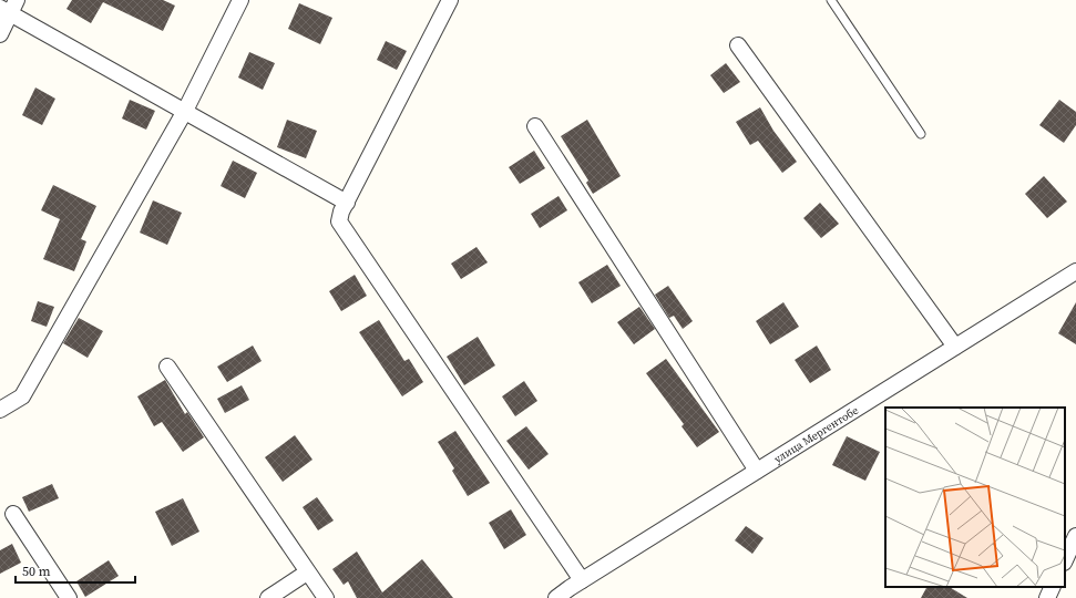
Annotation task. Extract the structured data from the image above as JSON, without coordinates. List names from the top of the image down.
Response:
{
  "streets": {
    "street": ["улица Мергентобе"]
  },
  "scale_bar": "50 m"
}
